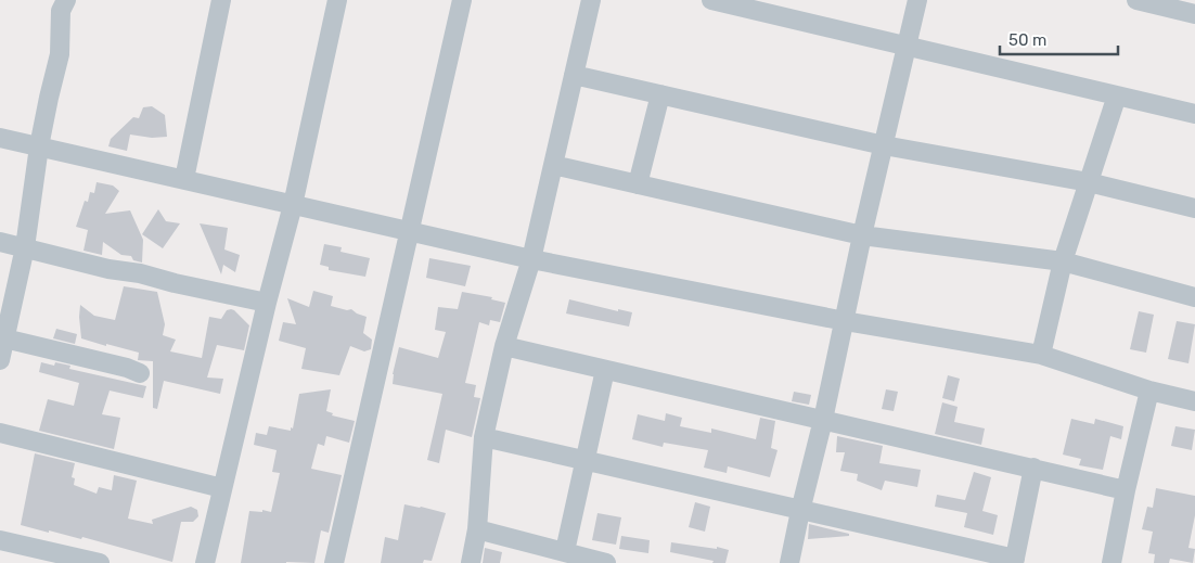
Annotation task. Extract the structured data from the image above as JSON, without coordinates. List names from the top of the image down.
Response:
{
  "scale_bar": "50 m"
}
